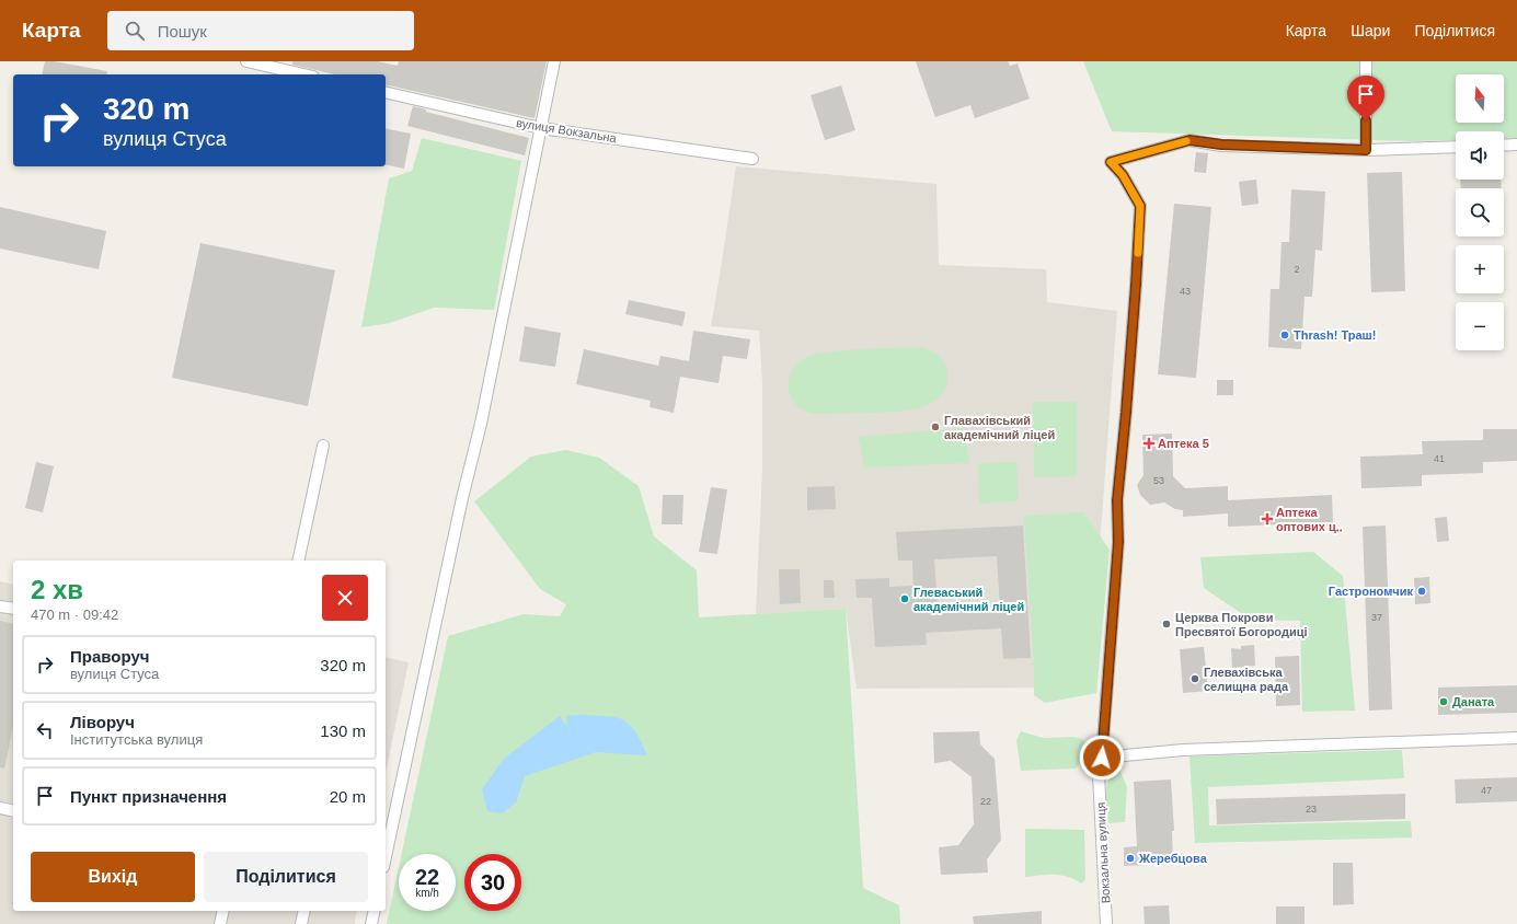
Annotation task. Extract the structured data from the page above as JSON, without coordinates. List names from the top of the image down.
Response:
{
  "streets": {
    "street": ["вулиця Вокзальна", "Вокзальна вулиця"]
  },
  "places": {
    "other": [
      "Thrash! Траш!",
      "Главахівський академічний ліцей",
      "Гастрономчик",
      "Глеваський академічний ліцей",
      "Церква Покрови Пресвятої Богородиці",
      "Глевахівська селищна рада",
      "Даната",
      "Жеребцова"
    ],
    "health": ["Аптека 5", "Аптека оптових ц‥"]
  },
  "house_numbers": [
    "2",
    "43",
    "41",
    "53",
    "37",
    "47",
    "22",
    "23"
  ],
  "north": "top",
  "page": {
    "header": "Карта",
    "search": "Пошук",
    "nav": ["Карта", "Шари", "Поділитися"],
    "map_buttons": ["+", "−"],
    "turn": ["320 m", "вулиця Стуса"],
    "heading": ["2 хв", "470 m · 09:42"],
    "list": [
      {
        "name": "Праворуч",
        "note": "вулиця Стуса",
        "value": "320 m"
      },
      {
        "name": "Ліворуч",
        "note": "Інститутська вулиця",
        "value": "130 m"
      },
      {
        "name": "Пункт призначення",
        "value": "20 m"
      }
    ],
    "buttons": ["Вихід", "Поділитися"],
    "speed": "22 km/h",
    "limit": "30"
  }
}
